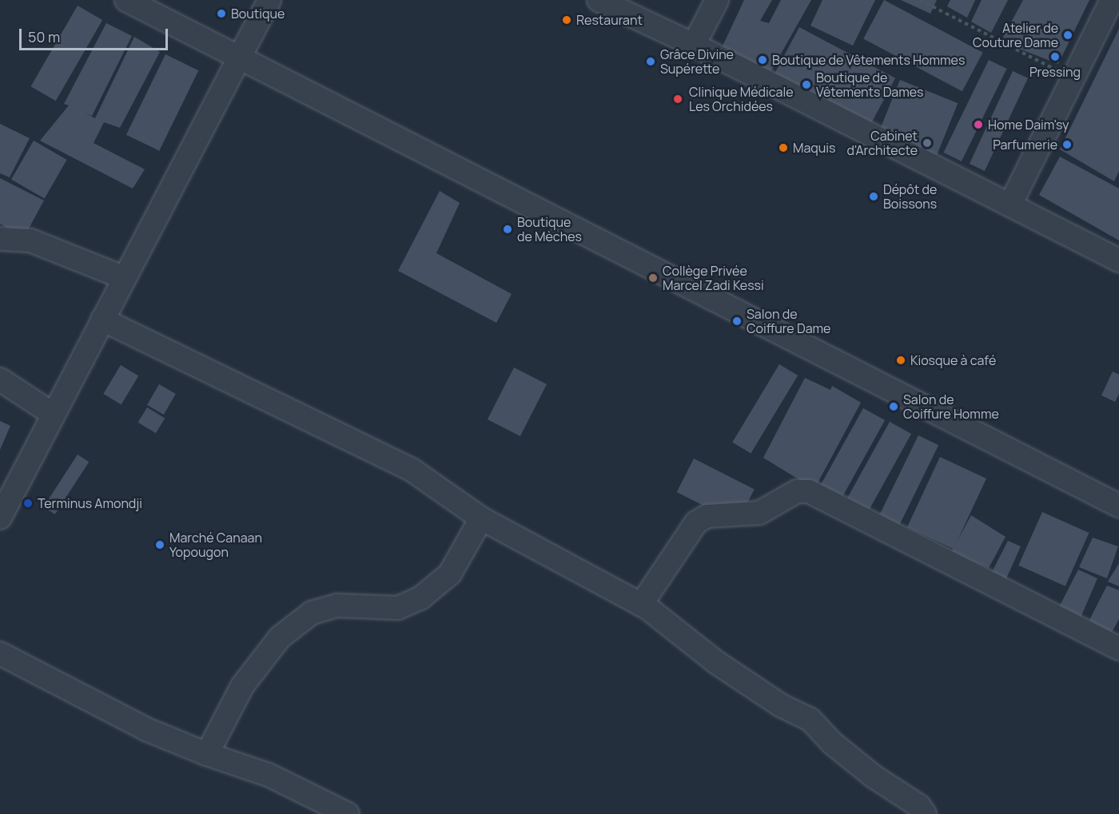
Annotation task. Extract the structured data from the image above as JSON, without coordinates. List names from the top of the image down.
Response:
{
  "places": [
    "Boutique",
    "Restaurant",
    "Atelier de Couture Dame",
    "Pressing",
    "Boutique de Vêtements Hommes",
    "Grâce Divine Supérette",
    "Boutique de Vêtements Dames",
    "Clinique Médicale Les Orchidées",
    "Home Daim'sy",
    "Cabinet d'Architecte",
    "Parfumerie",
    "Maquis",
    "Dépôt de Boissons",
    "Boutique de Mèches",
    "Collège Privée Marcel Zadi Kessi",
    "Salon de Coiffure Dame",
    "Kiosque à café",
    "Salon de Coiffure Homme",
    "Terminus Amondji",
    "Marché Canaan Yopougon"
  ],
  "scale_bar": "50 m"
}
